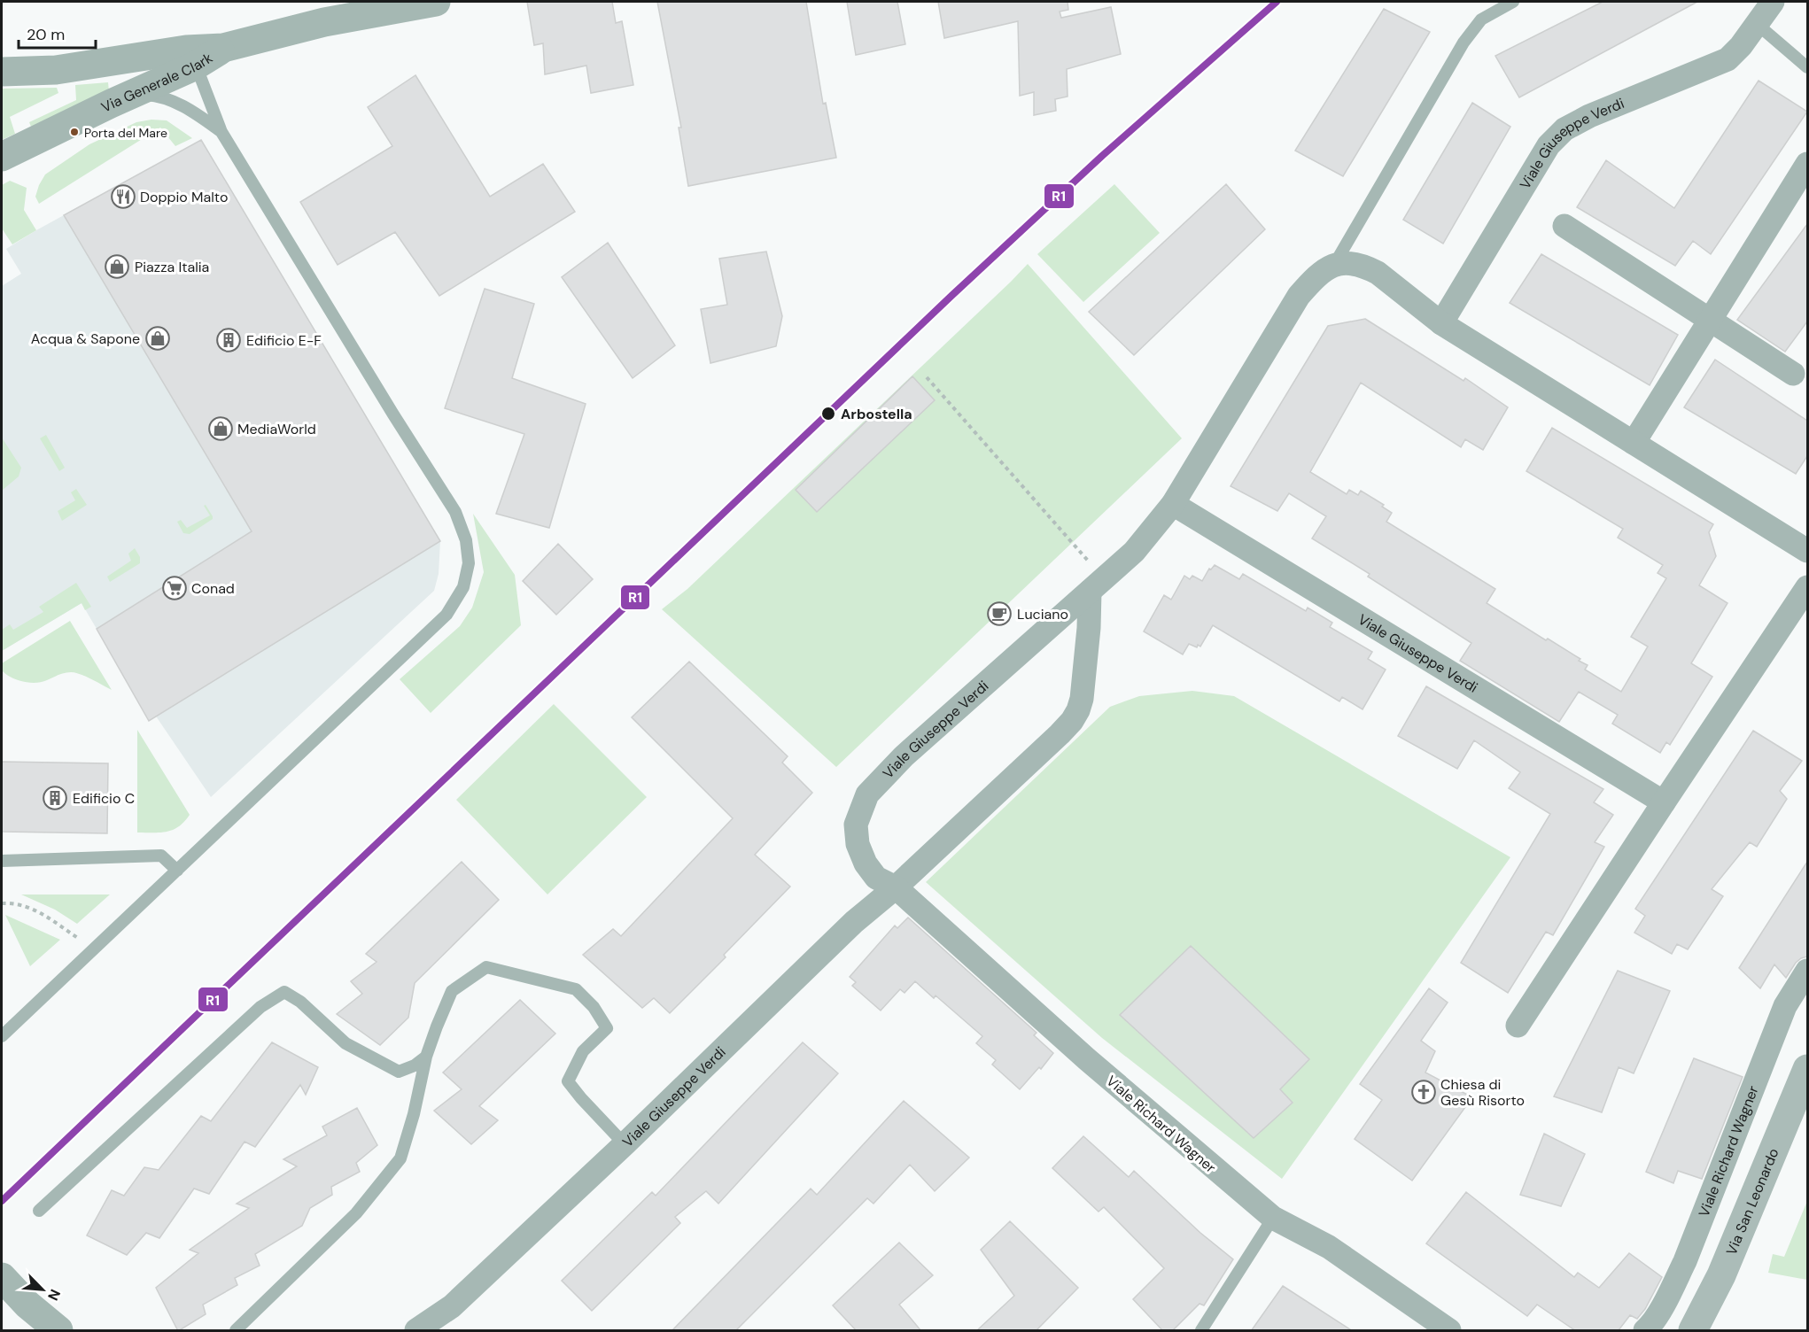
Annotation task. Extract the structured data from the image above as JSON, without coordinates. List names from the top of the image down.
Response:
{
  "streets": {
    "main road": ["Via Generale Clark", "Via San Leonardo"],
    "street": ["Viale Giuseppe Verdi", "Viale Richard Wagner"]
  },
  "crossings": [
    ["Viale Giuseppe Verdi", "Viale Richard Wagner"]
  ],
  "places": {
    "other": ["Porta del Mare", "Arbostella"],
    "restaurant": ["Doppio Malto"],
    "shop": ["Piazza Italia", "Acqua & Sapone", "MediaWorld"],
    "building": ["Edificio E-F", "Edificio C"],
    "supermarket": ["Conad"],
    "cafe": ["Luciano"],
    "church": ["Chiesa di Gesù Risorto"]
  },
  "lines": ["transit line R1"],
  "scale_bar": "20 m",
  "north": "bottom right"
}
